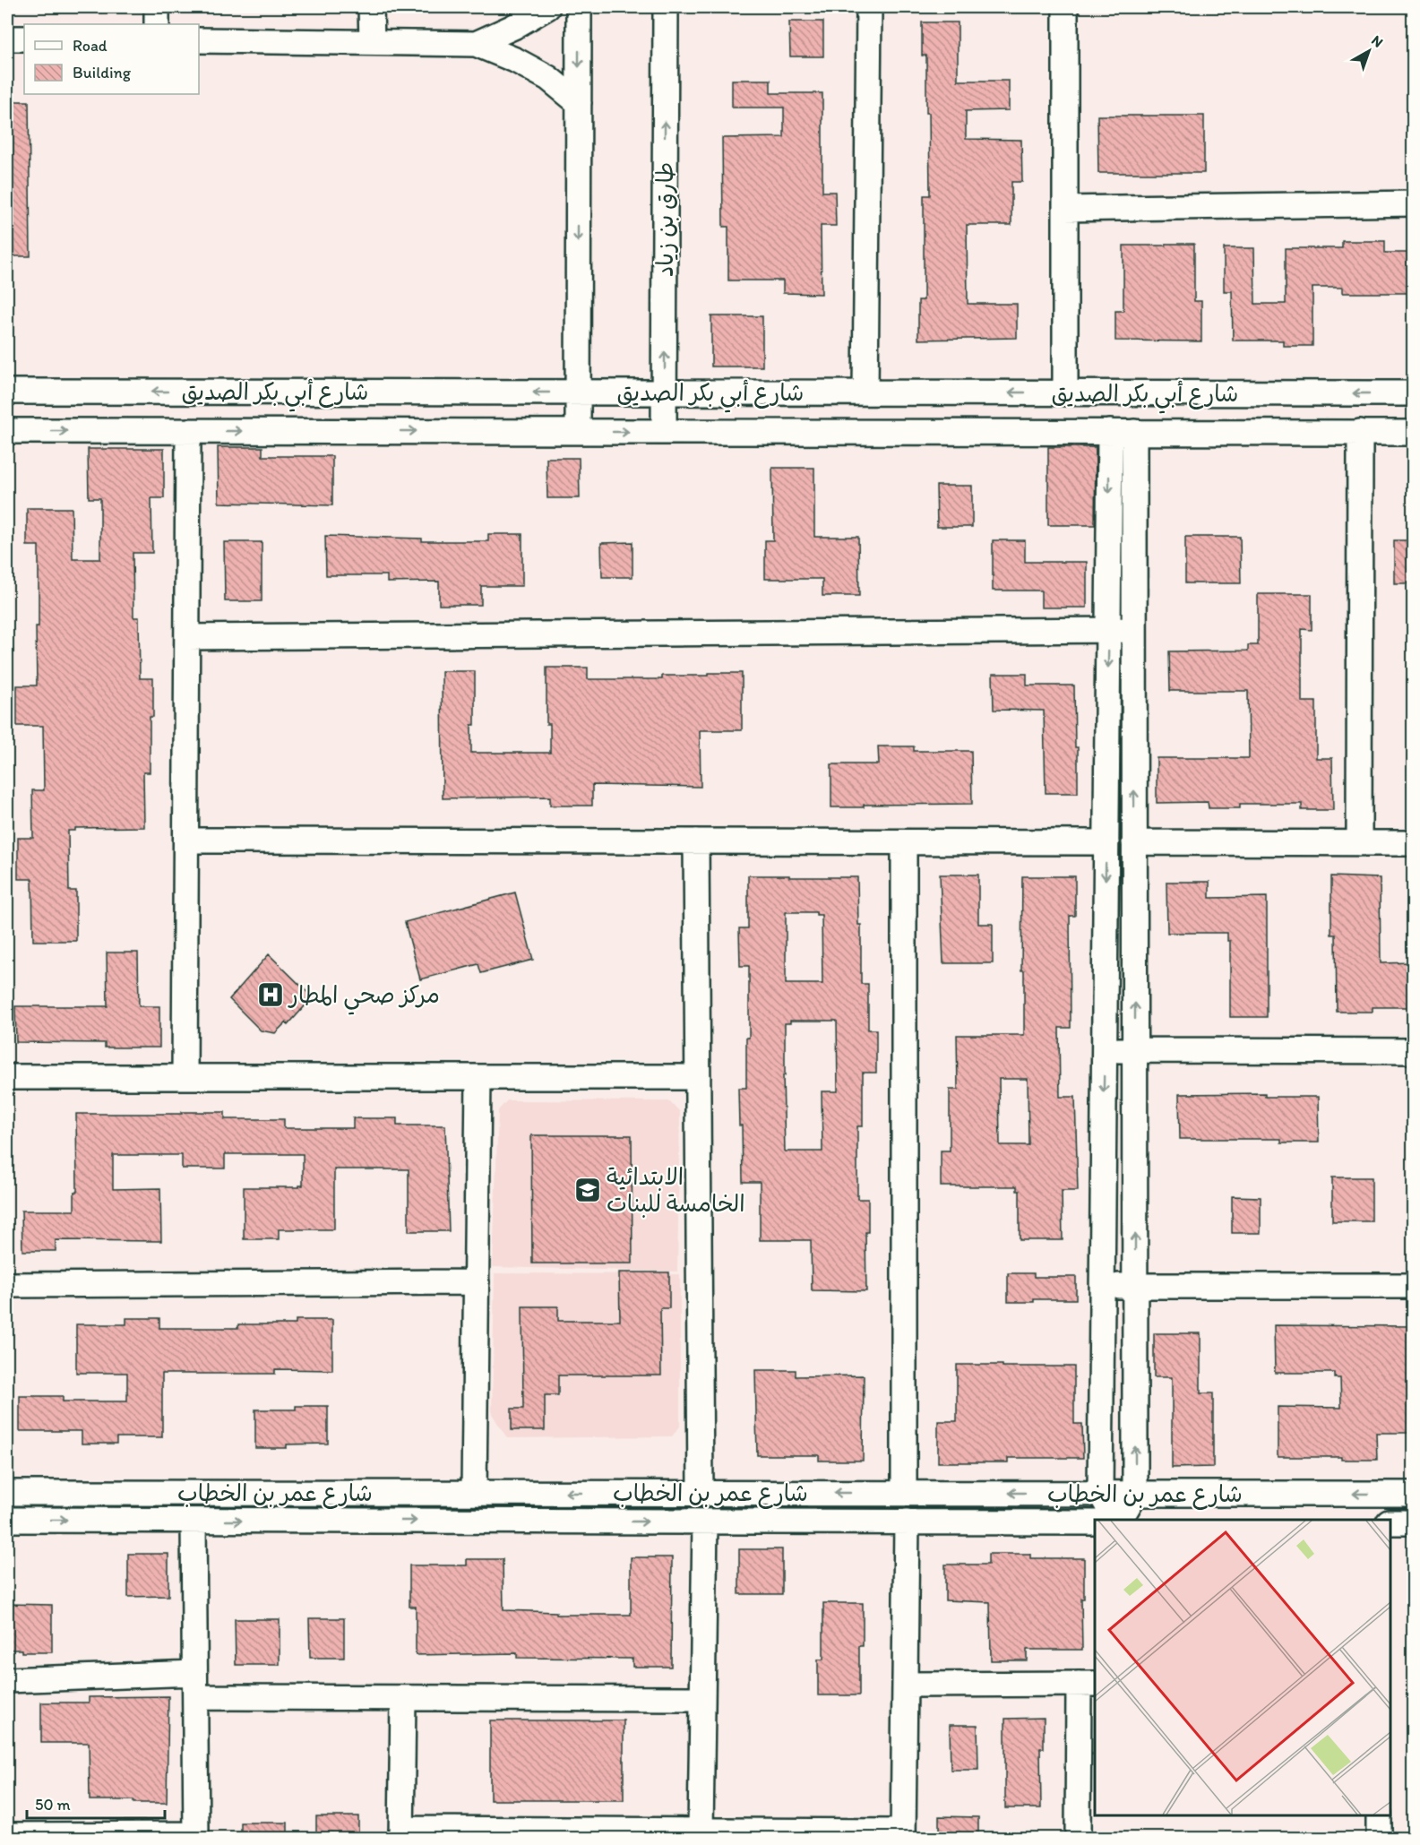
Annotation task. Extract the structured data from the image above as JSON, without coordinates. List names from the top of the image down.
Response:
{
  "streets": {
    "street": ["طارق بن زياد", "شارع أبي بكر الصديق", "شارع عمر بن الخطاب"]
  },
  "crossings": [
    ["طارق بن زياد", "شارع أبي بكر الصديق"]
  ],
  "places": {
    "hospital": ["مركز صحي المطار"],
    "school or university": ["الابتدائية الخامسة للبنات"]
  },
  "legend": ["Road", "Building"],
  "scale_bar": "50 m",
  "north": "top right"
}
